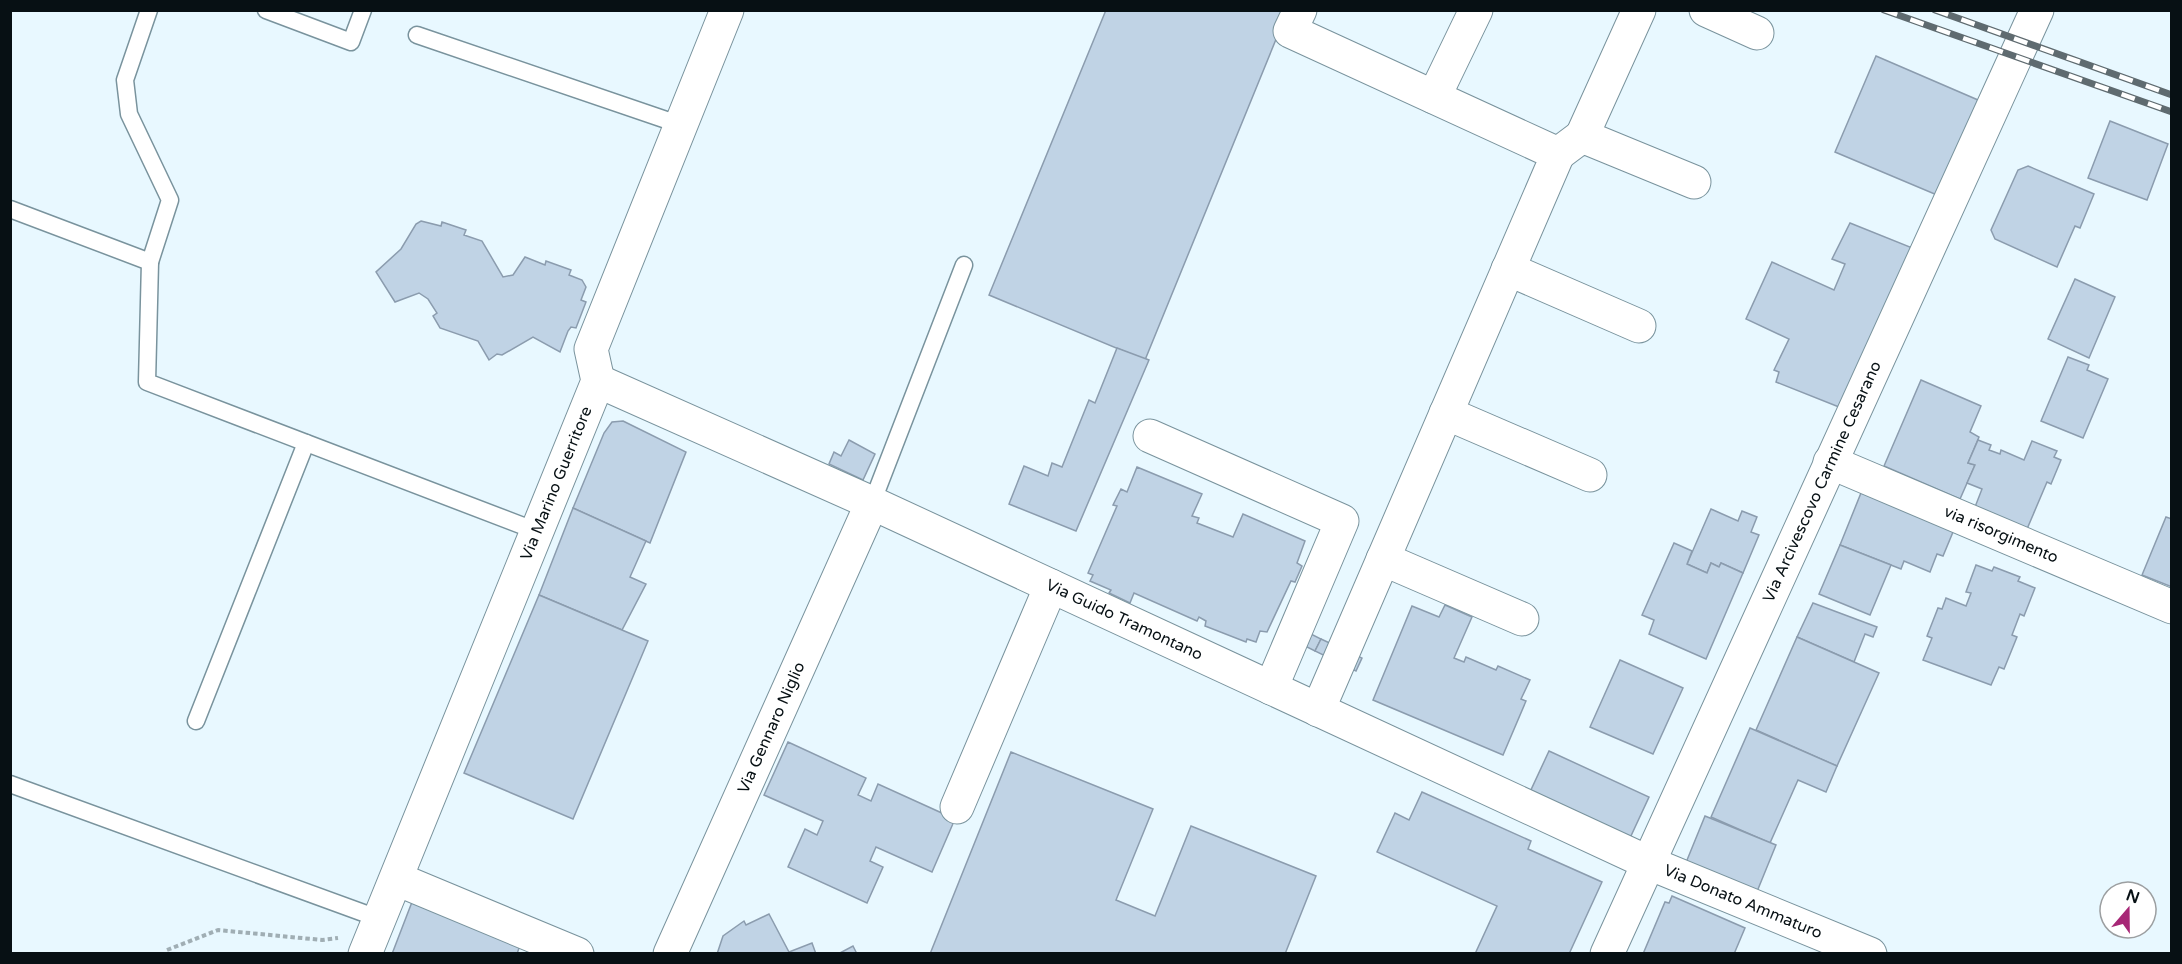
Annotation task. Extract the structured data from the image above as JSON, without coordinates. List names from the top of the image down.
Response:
{
  "streets": {
    "street": [
      "Via Arcivescovo Carmine Cesarano",
      "Via Marino Guerritore",
      "via risorgimento",
      "Via Guido Tramontano",
      "Via Gennaro Niglio",
      "Via Donato Ammaturo"
    ]
  },
  "crossings": [
    ["Via Arcivescovo Carmine Cesarano", "via risorgimento"],
    ["Via Arcivescovo Carmine Cesarano", "Via Guido Tramontano"],
    ["Via Arcivescovo Carmine Cesarano", "Via Donato Ammaturo"],
    ["Via Marino Guerritore", "Via Guido Tramontano"],
    ["Via Guido Tramontano", "Via Gennaro Niglio"],
    ["Via Guido Tramontano", "Via Donato Ammaturo"]
  ],
  "north": "top"
}
